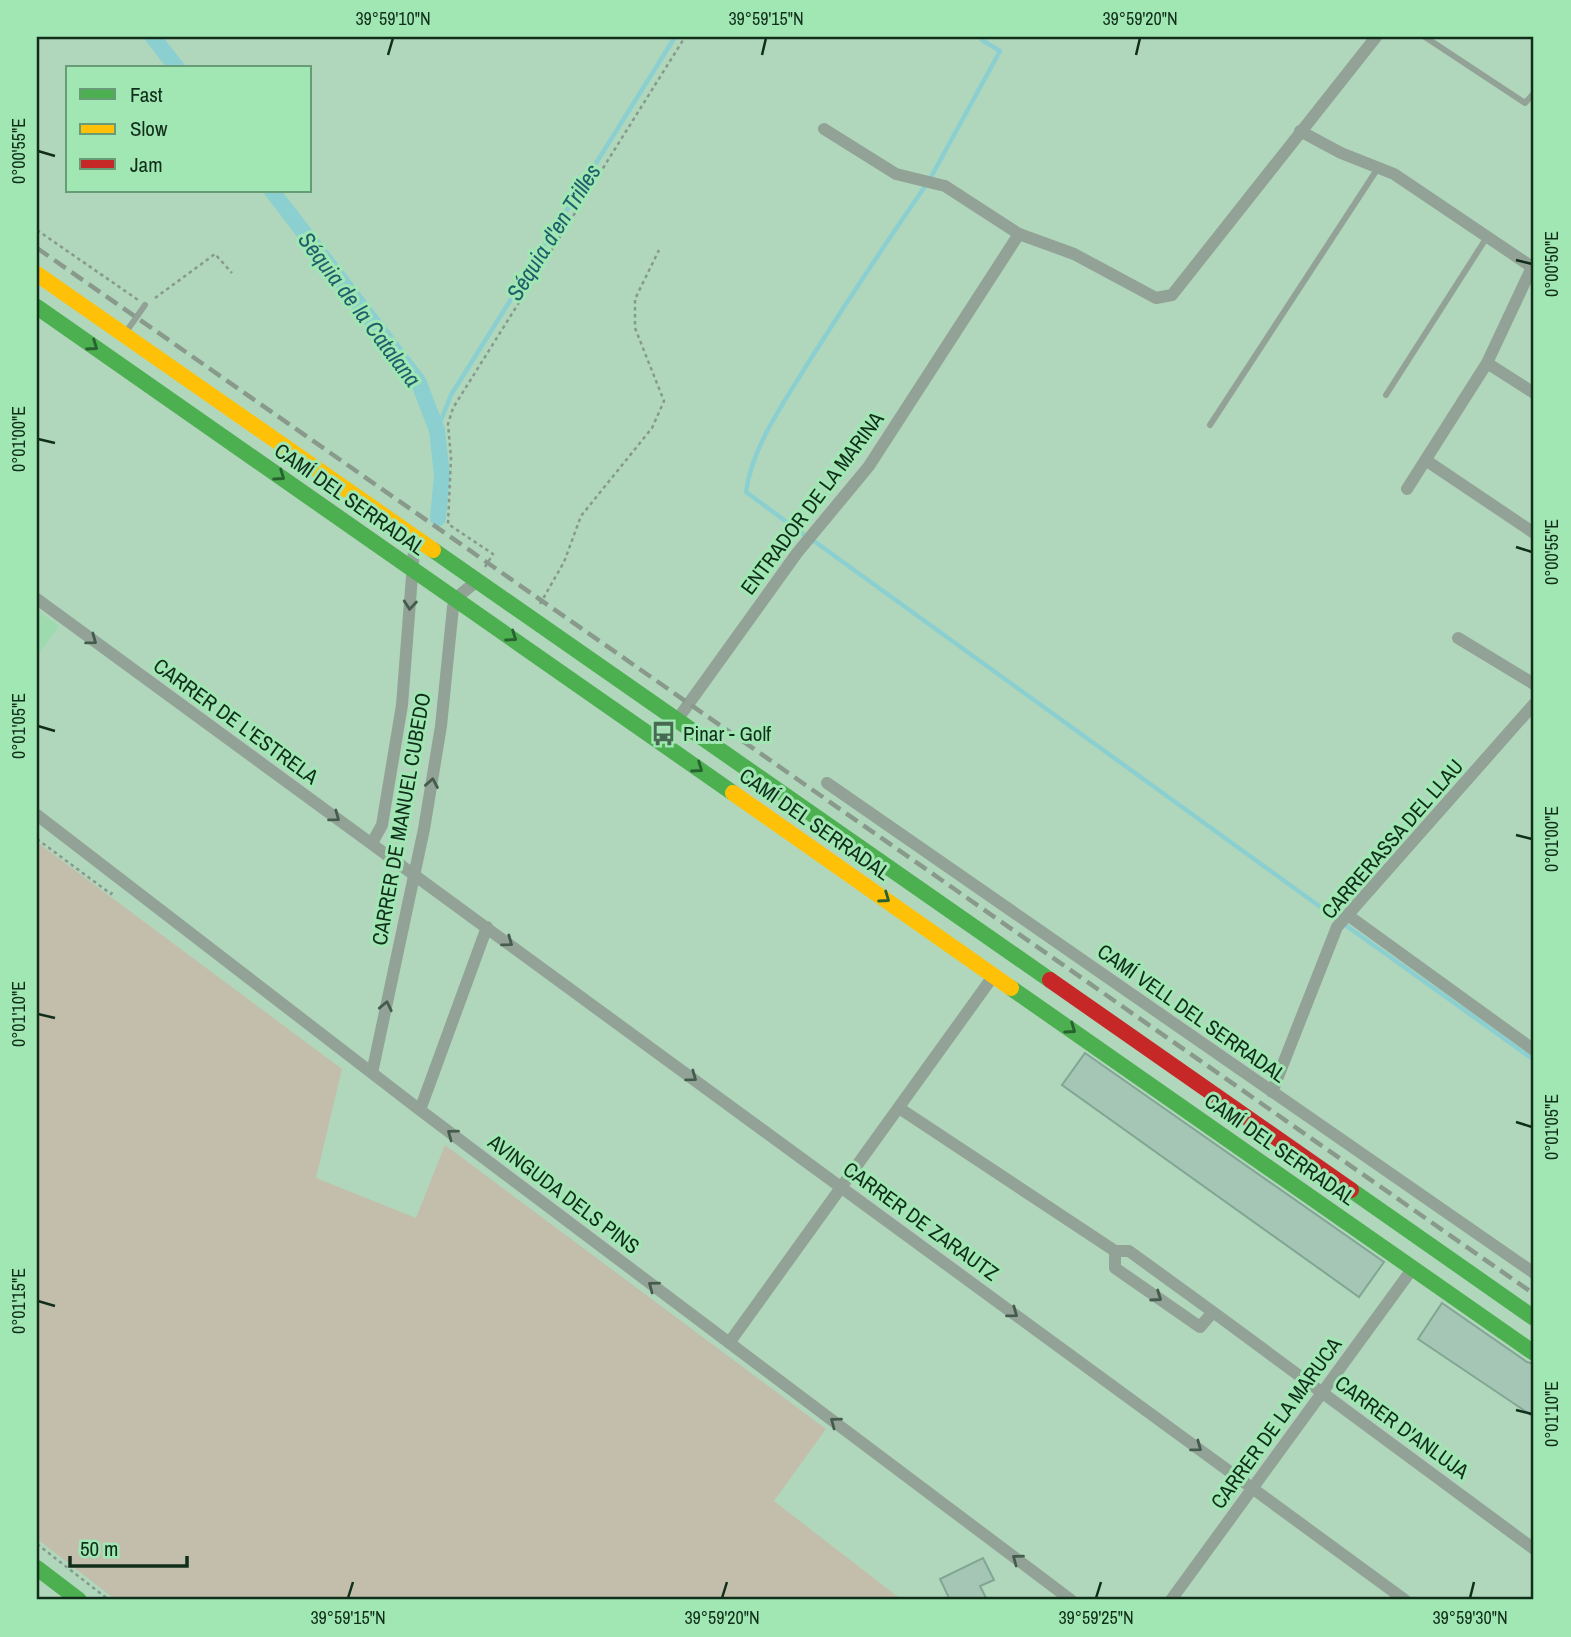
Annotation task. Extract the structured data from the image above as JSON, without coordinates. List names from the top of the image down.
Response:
{
  "streets": {
    "street": [
      "CAMÍ DEL SERRADAL",
      "ENTRADOR DE LA MARINA",
      "CARRER DE L'ESTRELA",
      "CARRER DE MANUEL CUBEDO",
      "CARRERASSA DEL LLAU",
      "CAMÍ VELL DEL SERRADAL",
      "AVINGUDA DELS PINS",
      "CARRER DE ZARAUTZ",
      "CARRER DE LA MARUCA",
      "CARRER D'ANLUJA"
    ]
  },
  "crossings": [
    ["CAMÍ DEL SERRADAL", "ENTRADOR DE LA MARINA"],
    ["CAMÍ DEL SERRADAL", "CARRER DE MANUEL CUBEDO"],
    ["CAMÍ DEL SERRADAL", "CARRER DE LA MARUCA"],
    ["CARRER DE L'ESTRELA", "CARRER DE MANUEL CUBEDO"],
    ["CARRER DE L'ESTRELA", "CARRER DE ZARAUTZ"],
    ["CARRER DE MANUEL CUBEDO", "AVINGUDA DELS PINS"],
    ["CARRER DE MANUEL CUBEDO", "CARRER DE ZARAUTZ"],
    ["CARRERASSA DEL LLAU", "CAMÍ VELL DEL SERRADAL"],
    ["CARRER DE ZARAUTZ", "CARRER DE LA MARUCA"],
    ["CARRER DE LA MARUCA", "CARRER D'ANLUJA"]
  ],
  "one_way": ["CARRER DE L'ESTRELA", "AVINGUDA DELS PINS", "CARRER DE ZARAUTZ"],
  "water": ["Séquia d'en Trilles", "Séquia de la Catalana"],
  "places": {
    "bus stop": ["Pinar - Golf"]
  },
  "legend": ["Fast", "Slow", "Jam"],
  "scale_bar": "50 m",
  "coordinates": [
    "39°59'10\"N",
    "39°59'15\"N",
    "39°59'20\"N",
    "0°00'55\"E",
    "0°00'50\"E",
    "0°01'00\"E",
    "0°01'05\"E",
    "0°01'10\"E",
    "0°01'15\"E",
    "39°59'25\"N",
    "39°59'30\"N"
  ]
}
